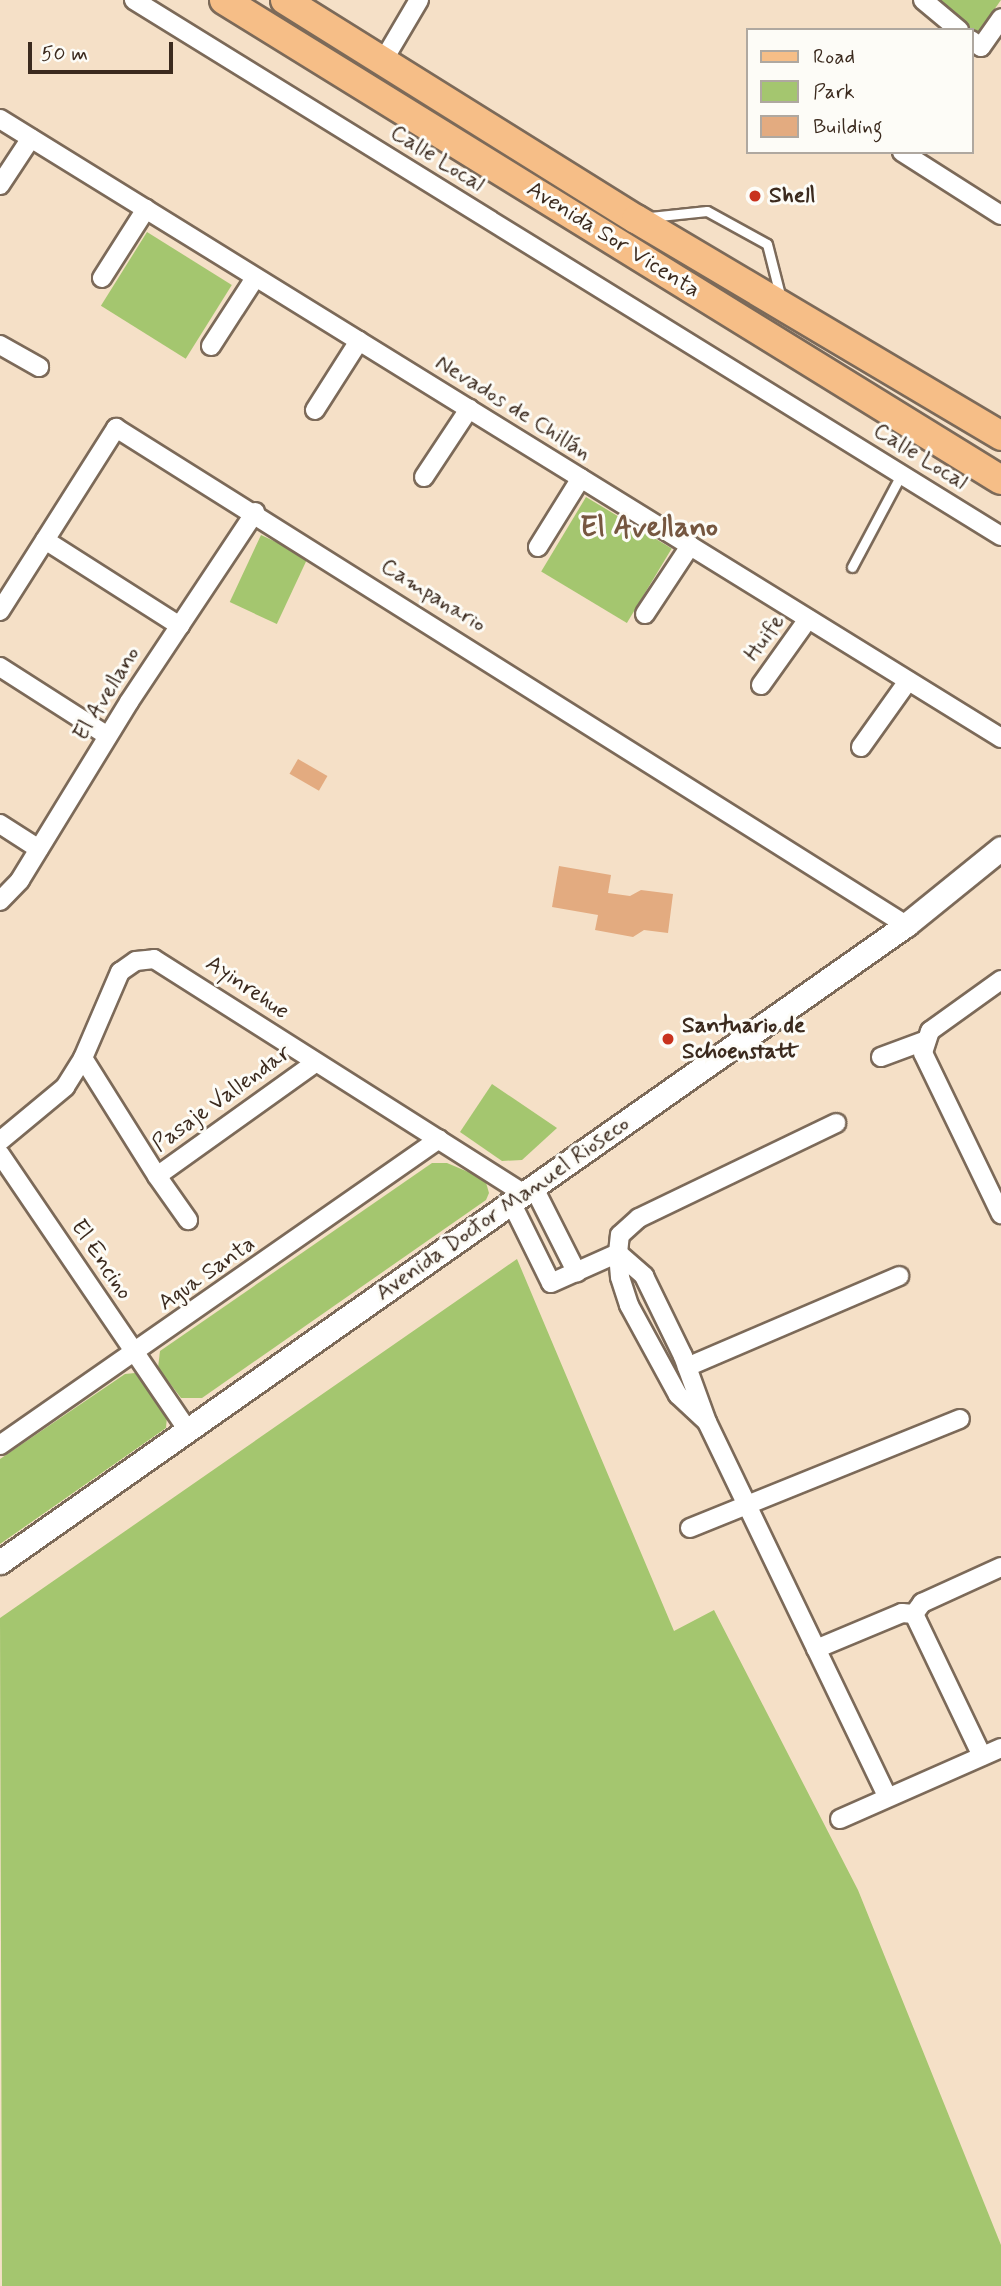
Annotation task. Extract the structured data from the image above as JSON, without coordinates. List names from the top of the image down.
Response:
{
  "streets": {
    "main road": ["Avenida Sor Vicenta"],
    "street": [
      "Calle Local",
      "Nevados de Chillán",
      "Campanario",
      "Huife",
      "El Avellano",
      "Ayinrehue",
      "Pasaje Vallendar",
      "Avenida Doctor Manuel Rioseco",
      "El Encino",
      "Agua Santa"
    ]
  },
  "crossings": [
    ["Nevados de Chillán", "Huife"],
    ["Campanario", "El Avellano"],
    ["Campanario", "Avenida Doctor Manuel Rioseco"],
    ["Ayinrehue", "Pasaje Vallendar"],
    ["Ayinrehue", "Avenida Doctor Manuel Rioseco"],
    ["Ayinrehue", "Agua Santa"],
    ["Avenida Doctor Manuel Rioseco", "El Encino"],
    ["El Encino", "Agua Santa"]
  ],
  "districts": ["El Avellano"],
  "places": ["Shell", "Santuario de Schoenstatt"],
  "legend": ["Road", "Park", "Building"],
  "scale_bar": "50 m"
}
